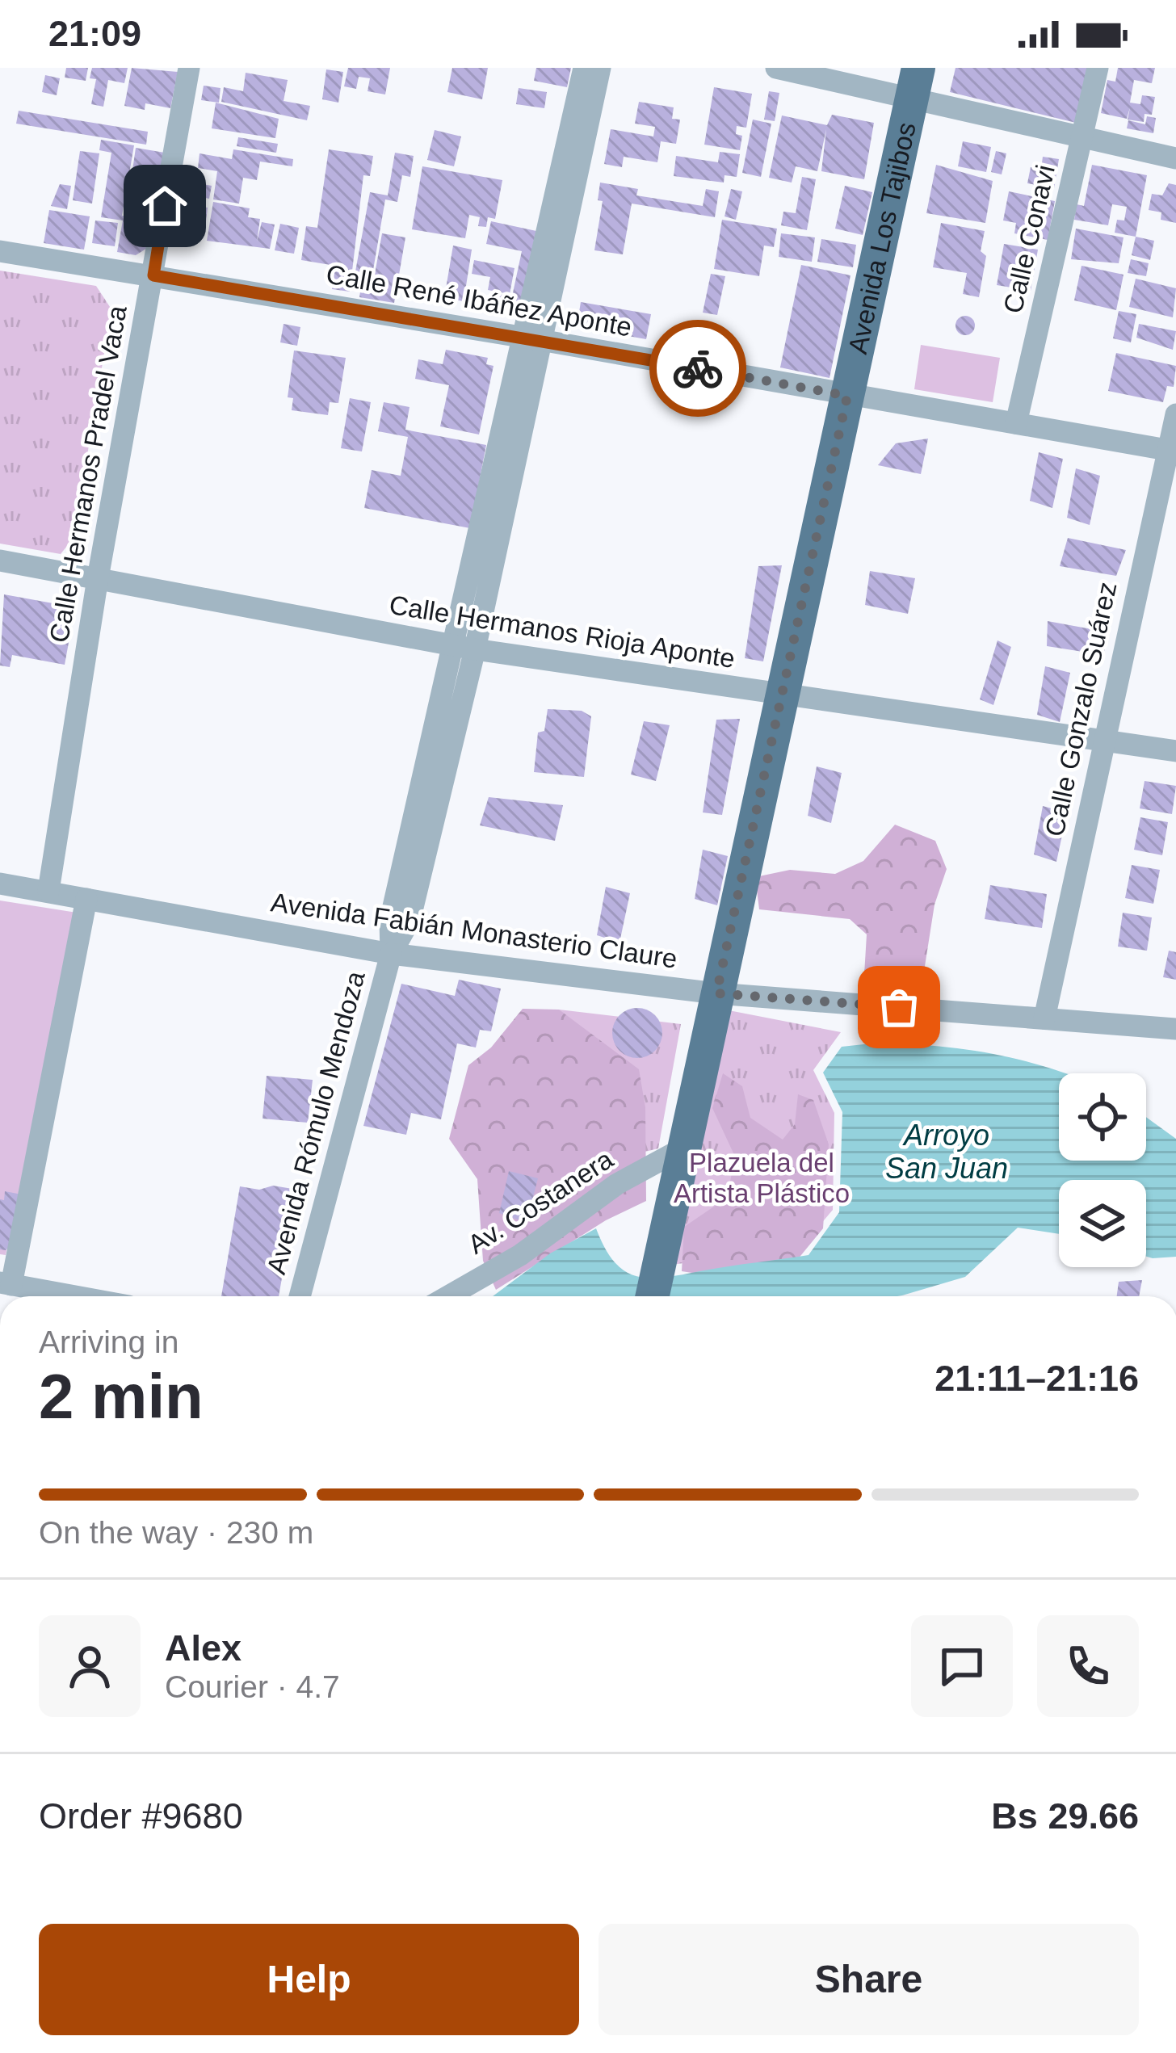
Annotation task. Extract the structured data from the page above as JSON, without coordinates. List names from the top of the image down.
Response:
{
  "streets": {
    "main road": ["Avenida Los Tajibos"],
    "street": [
      "Calle Conavi",
      "Calle René Ibáñez Aponte",
      "Calle Hermanos Pradel Vaca",
      "Calle Hermanos Rioja Aponte",
      "Calle Gonzalo Suárez",
      "Avenida Fabián Monasterio Claure",
      "Avenida Rómulo Mendoza",
      "Av. Costanera"
    ]
  },
  "crossings": [
    ["Avenida Los Tajibos", "Calle René Ibáñez Aponte"],
    ["Avenida Los Tajibos", "Calle Hermanos Rioja Aponte"],
    ["Avenida Los Tajibos", "Avenida Fabián Monasterio Claure"],
    ["Avenida Los Tajibos", "Av. Costanera"],
    ["Calle Conavi", "Calle René Ibáñez Aponte"],
    ["Calle René Ibáñez Aponte", "Calle Hermanos Pradel Vaca"],
    ["Calle René Ibáñez Aponte", "Calle Gonzalo Suárez"],
    ["Calle René Ibáñez Aponte", "Avenida Rómulo Mendoza"],
    ["Calle Hermanos Pradel Vaca", "Calle Hermanos Rioja Aponte"],
    ["Calle Hermanos Pradel Vaca", "Avenida Fabián Monasterio Claure"],
    ["Calle Hermanos Rioja Aponte", "Calle Gonzalo Suárez"],
    ["Calle Hermanos Rioja Aponte", "Avenida Rómulo Mendoza"],
    ["Calle Gonzalo Suárez", "Avenida Fabián Monasterio Claure"],
    ["Avenida Fabián Monasterio Claure", "Avenida Rómulo Mendoza"]
  ],
  "water": ["Arroyo San Juan"],
  "parks": ["Plazuela del Artista Plástico"],
  "page": {
    "status": "21:09",
    "heading": ["2 min", "Arriving in", "21:11–21:16"],
    "panel": [
      "Alex",
      "Courier · 4.7",
      "Order #9680",
      "Bs 29.66"
    ],
    "bar": "On the way · 230 m",
    "buttons": ["Help", "Share"]
  }
}
